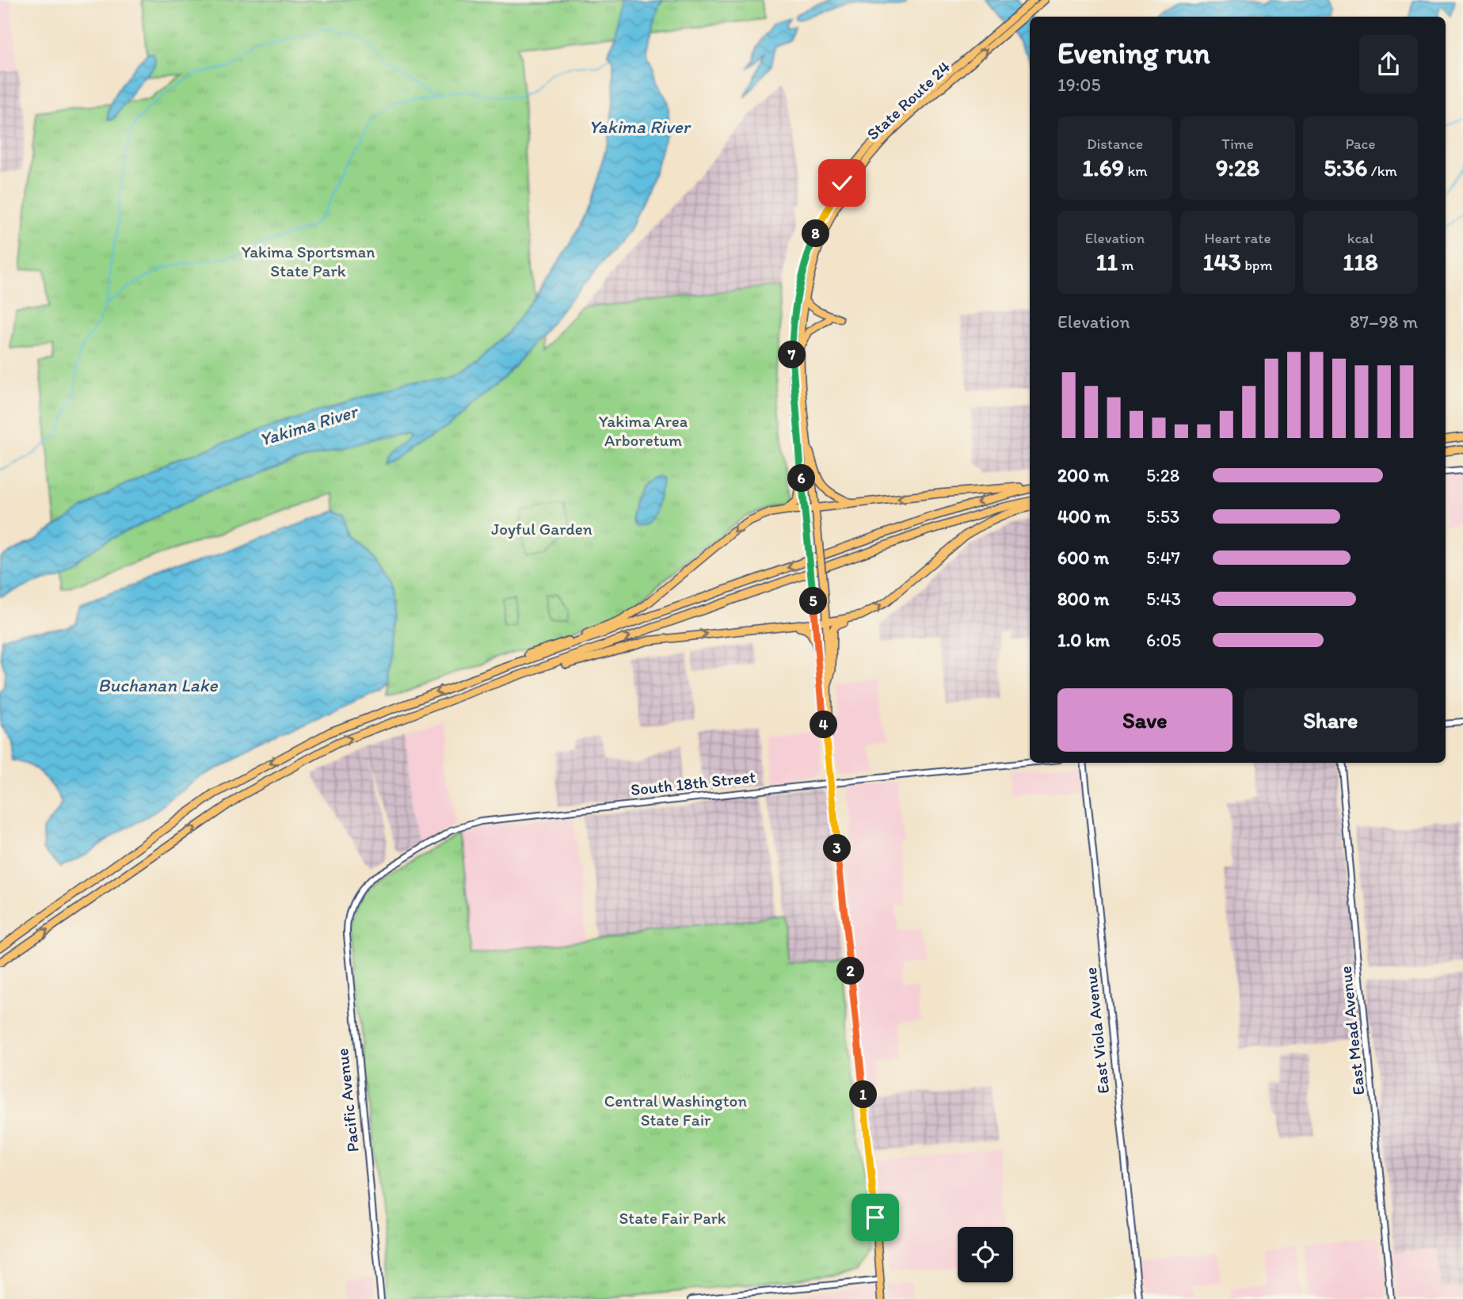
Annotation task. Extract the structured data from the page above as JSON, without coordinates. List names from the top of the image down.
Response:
{
  "streets": {
    "main road": ["State Route 24"],
    "street": [
      "South 18th Street",
      "East Viola Avenue",
      "East Mead Avenue",
      "Pacific Avenue"
    ]
  },
  "crossings": [
    ["South 18th Street", "Pacific Avenue"]
  ],
  "water": ["Yakima River", "Buchanan Lake"],
  "parks": [
    "Yakima Sportsman State Park",
    "Yakima Area Arboretum",
    "Joyful Garden",
    "Central Washington State Fair",
    "State Fair Park"
  ],
  "page": {
    "heading": ["Evening run", "19:05"],
    "stats": [
      ["Distance", "1.69 km"],
      ["Time", "9:28"],
      ["Pace", "5:36 /km"],
      ["Elevation", "11 m"],
      ["Heart rate", "143 bpm"],
      ["kcal", "118"]
    ],
    "pins": [
      "8",
      "7",
      "6",
      "5",
      "4",
      "3",
      "2",
      "1"
    ],
    "chart": ["Elevation", "87–98 m"],
    "list": [
      {
        "name": "200 m",
        "note": "5:28"
      },
      {
        "name": "400 m",
        "note": "5:53"
      },
      {
        "name": "600 m",
        "note": "5:47"
      },
      {
        "name": "800 m",
        "note": "5:43"
      },
      {
        "name": "1.0 km",
        "note": "6:05"
      }
    ],
    "buttons": ["Save", "Share"]
  }
}
